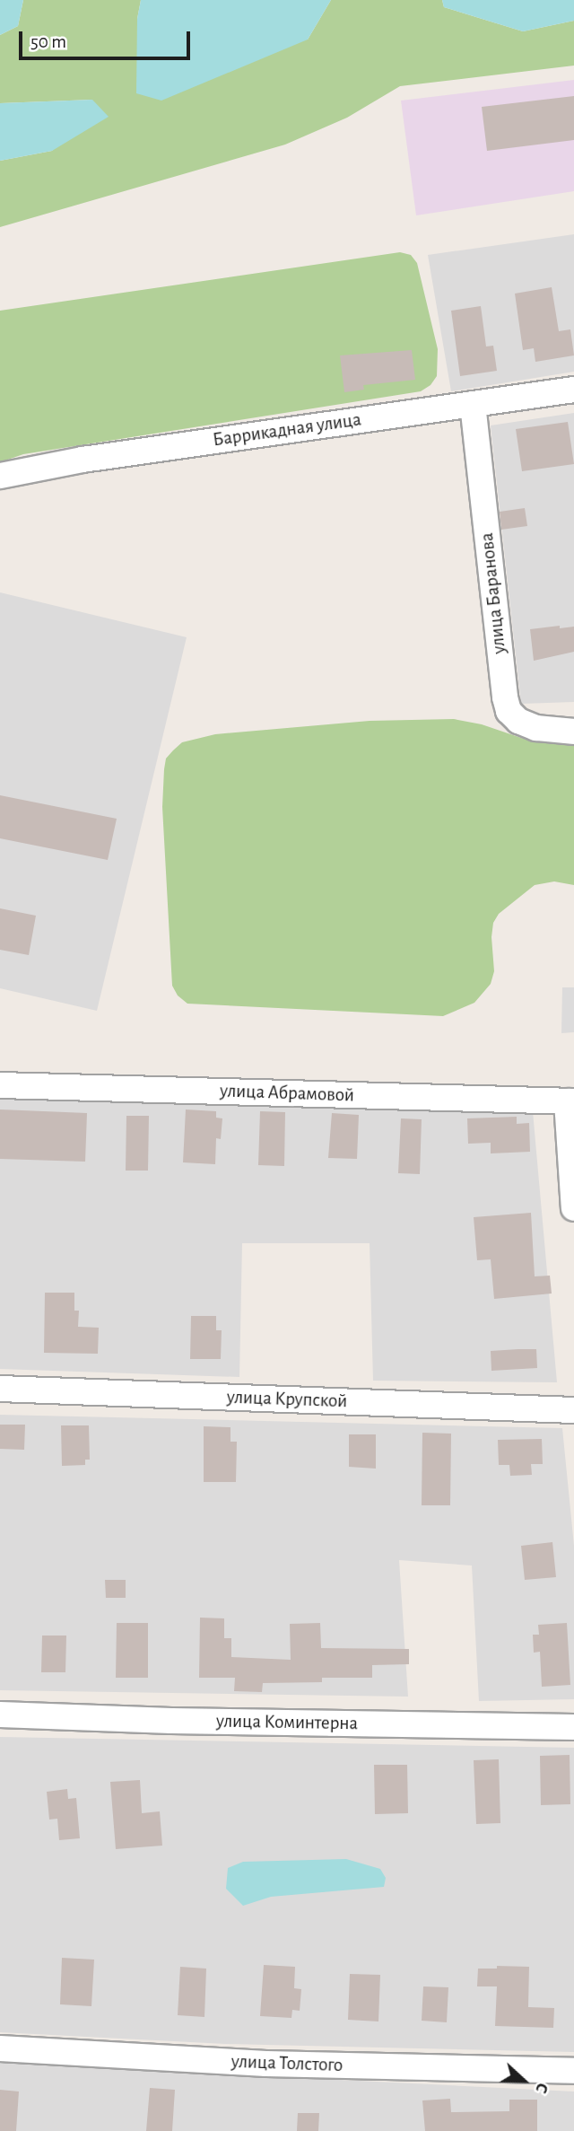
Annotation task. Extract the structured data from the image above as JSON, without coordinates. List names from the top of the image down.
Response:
{
  "streets": {
    "street": [
      "Баррикадная улица",
      "улица Баранова",
      "улица Абрамовой",
      "улица Крупской",
      "улица Коминтерна",
      "улица Толстого"
    ]
  },
  "crossings": [
    ["Баррикадная улица", "улица Баранова"]
  ],
  "scale_bar": "50 m",
  "north": "right"
}
